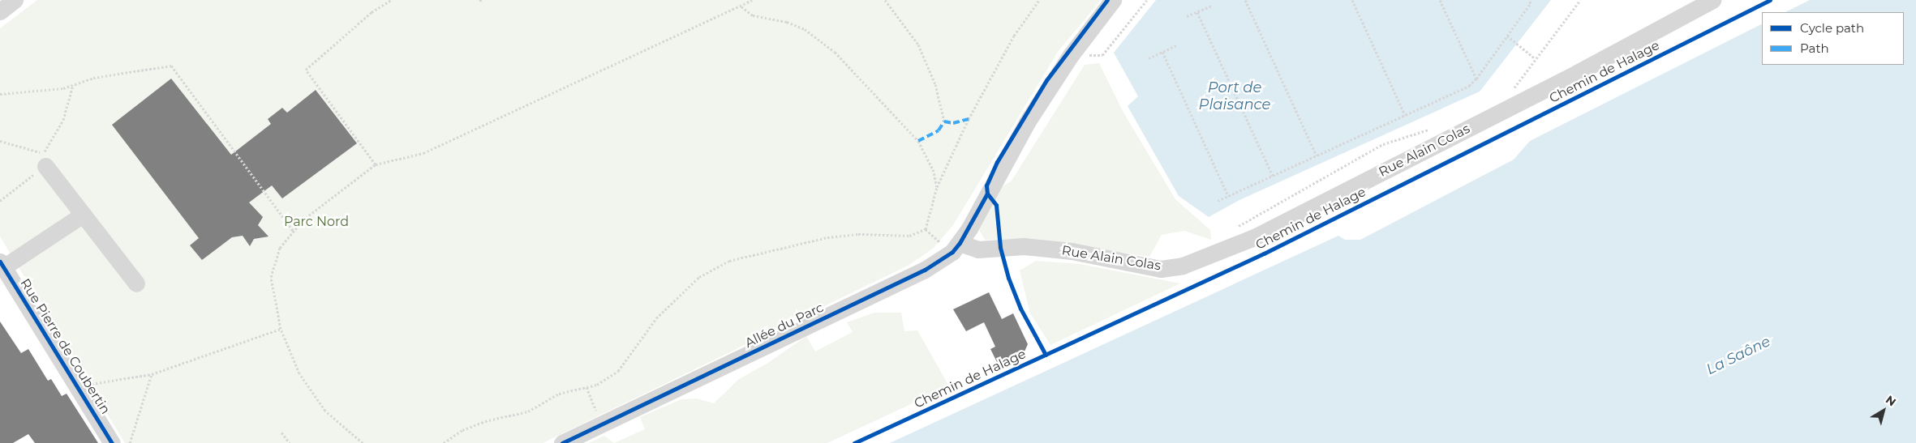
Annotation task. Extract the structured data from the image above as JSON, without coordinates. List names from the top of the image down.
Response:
{
  "streets": {
    "street": ["Rue Alain Colas", "Allée du Parc", "Rue Pierre de Coubertin"],
    "cycle path": ["Chemin de Halage"]
  },
  "crossings": [
    ["Rue Alain Colas", "Allée du Parc"]
  ],
  "water": ["Port de Plaisance", "La Saône"],
  "parks": ["Parc Nord"],
  "legend": ["Cycle path", "Path"],
  "north": "top right"
}
